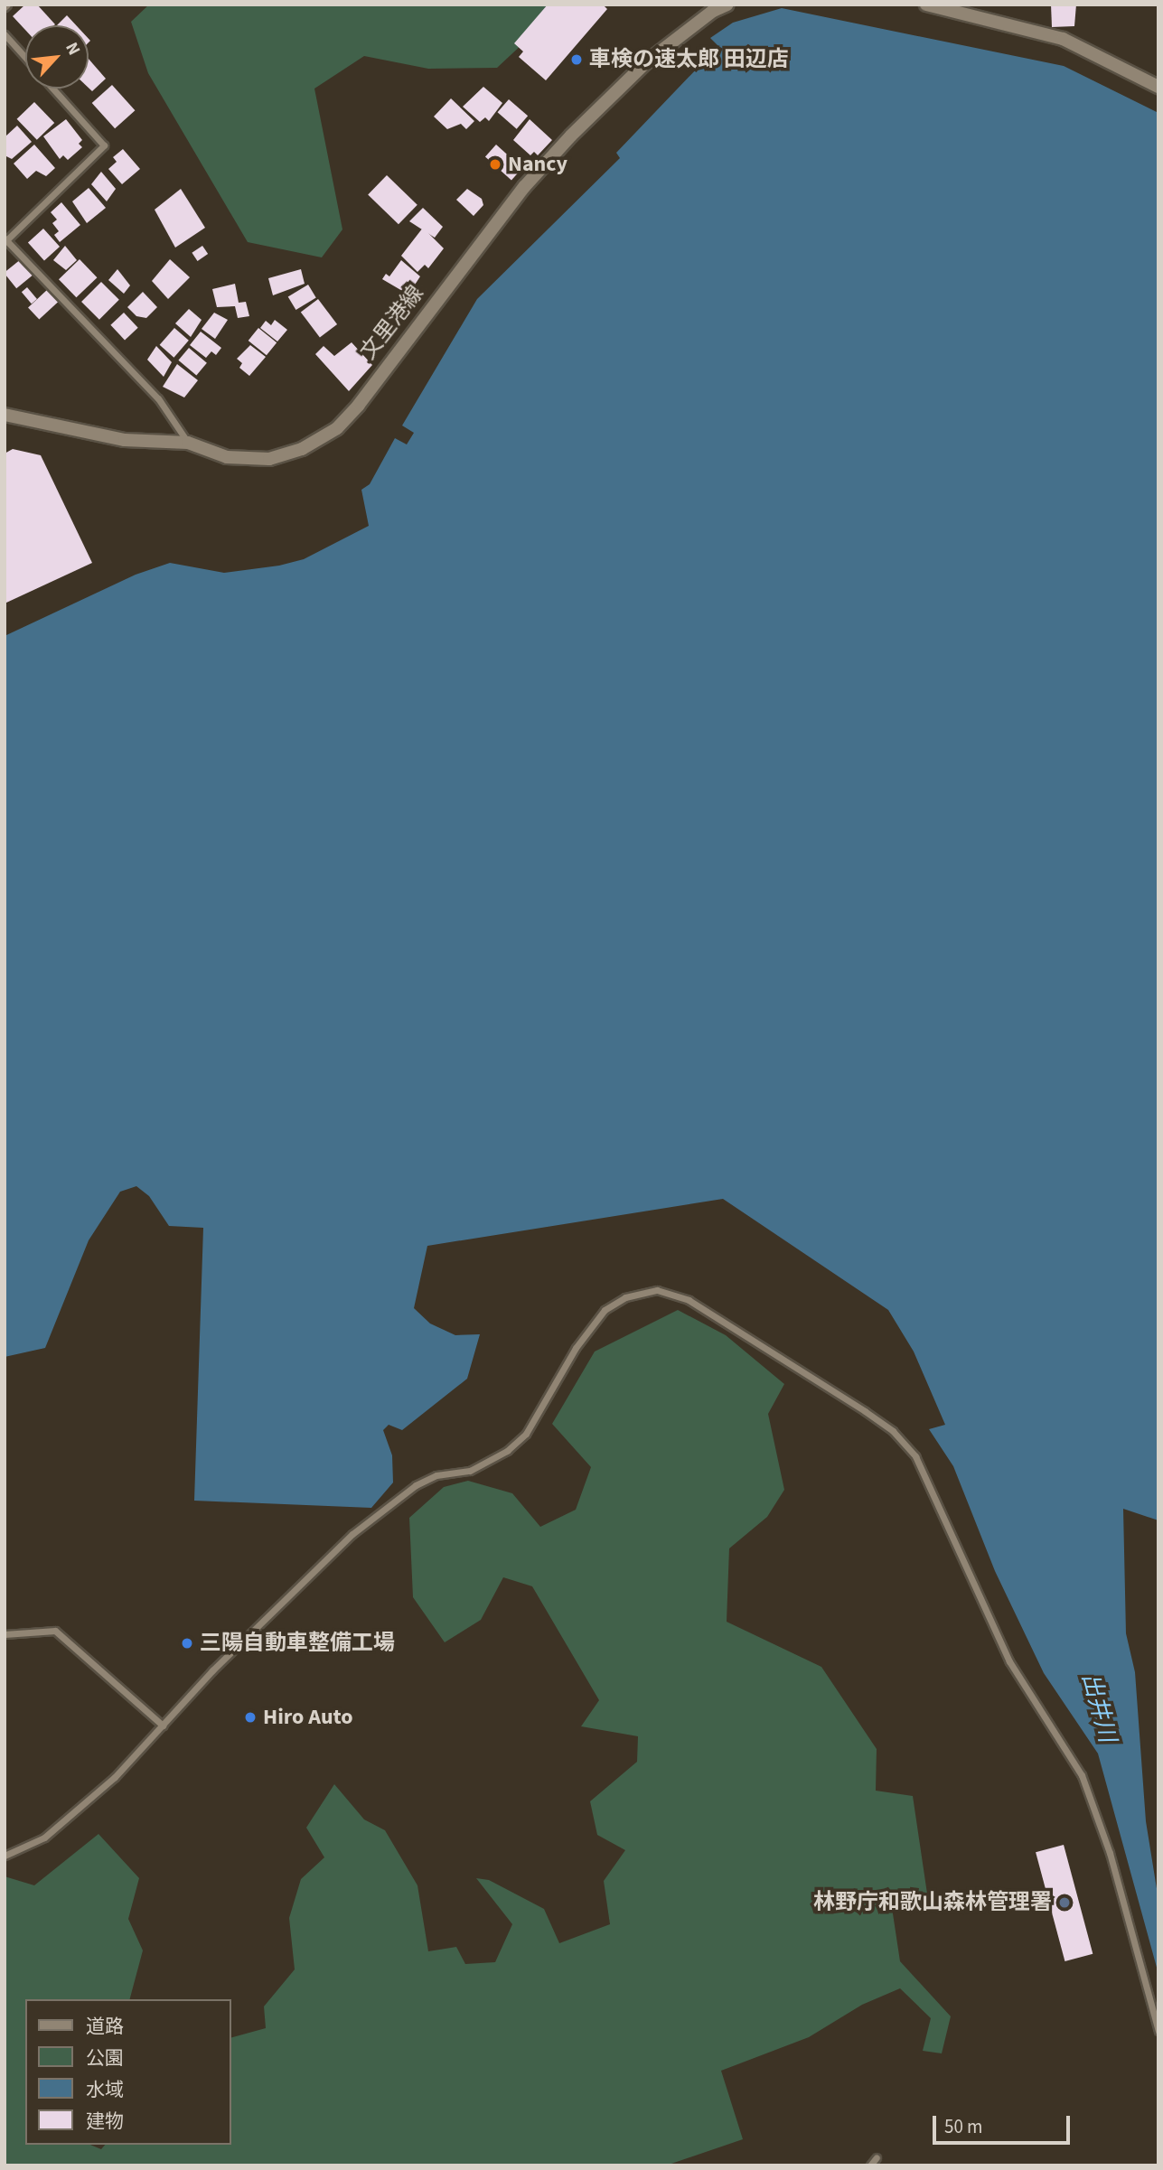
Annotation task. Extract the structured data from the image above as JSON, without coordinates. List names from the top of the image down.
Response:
{
  "streets": {
    "main road": ["文里港線"]
  },
  "water": ["出井川"],
  "places": [
    "車検の速太郎 田辺店",
    "Nancy",
    "三陽自動車整備工場",
    "Hiro Auto",
    "林野庁和歌山森林管理署"
  ],
  "legend": [
    "道路",
    "公園",
    "水域",
    "建物"
  ],
  "scale_bar": "50 m",
  "north": "top right"
}
